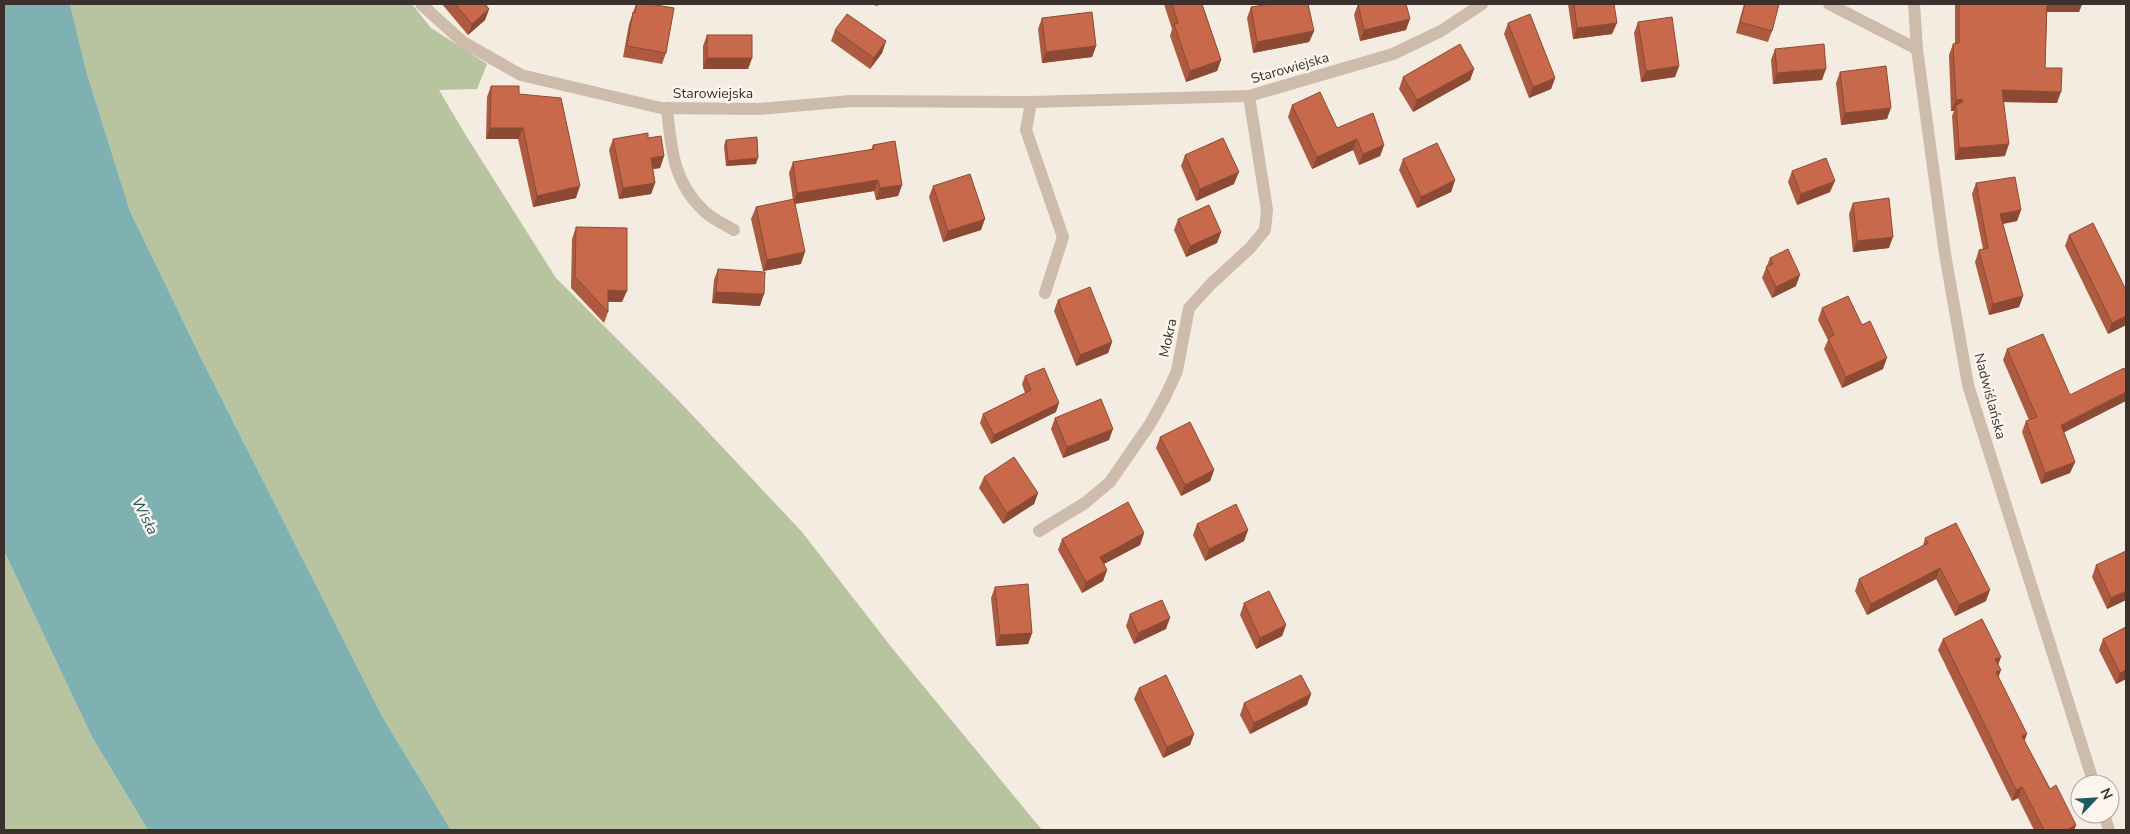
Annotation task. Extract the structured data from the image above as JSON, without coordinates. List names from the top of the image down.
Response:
{
  "streets": {
    "street": ["Starowiejska", "Mokra", "Nadwiślańska"]
  },
  "crossings": [
    ["Starowiejska", "Mokra"]
  ],
  "water": ["Wisła"],
  "north": "top right"
}
